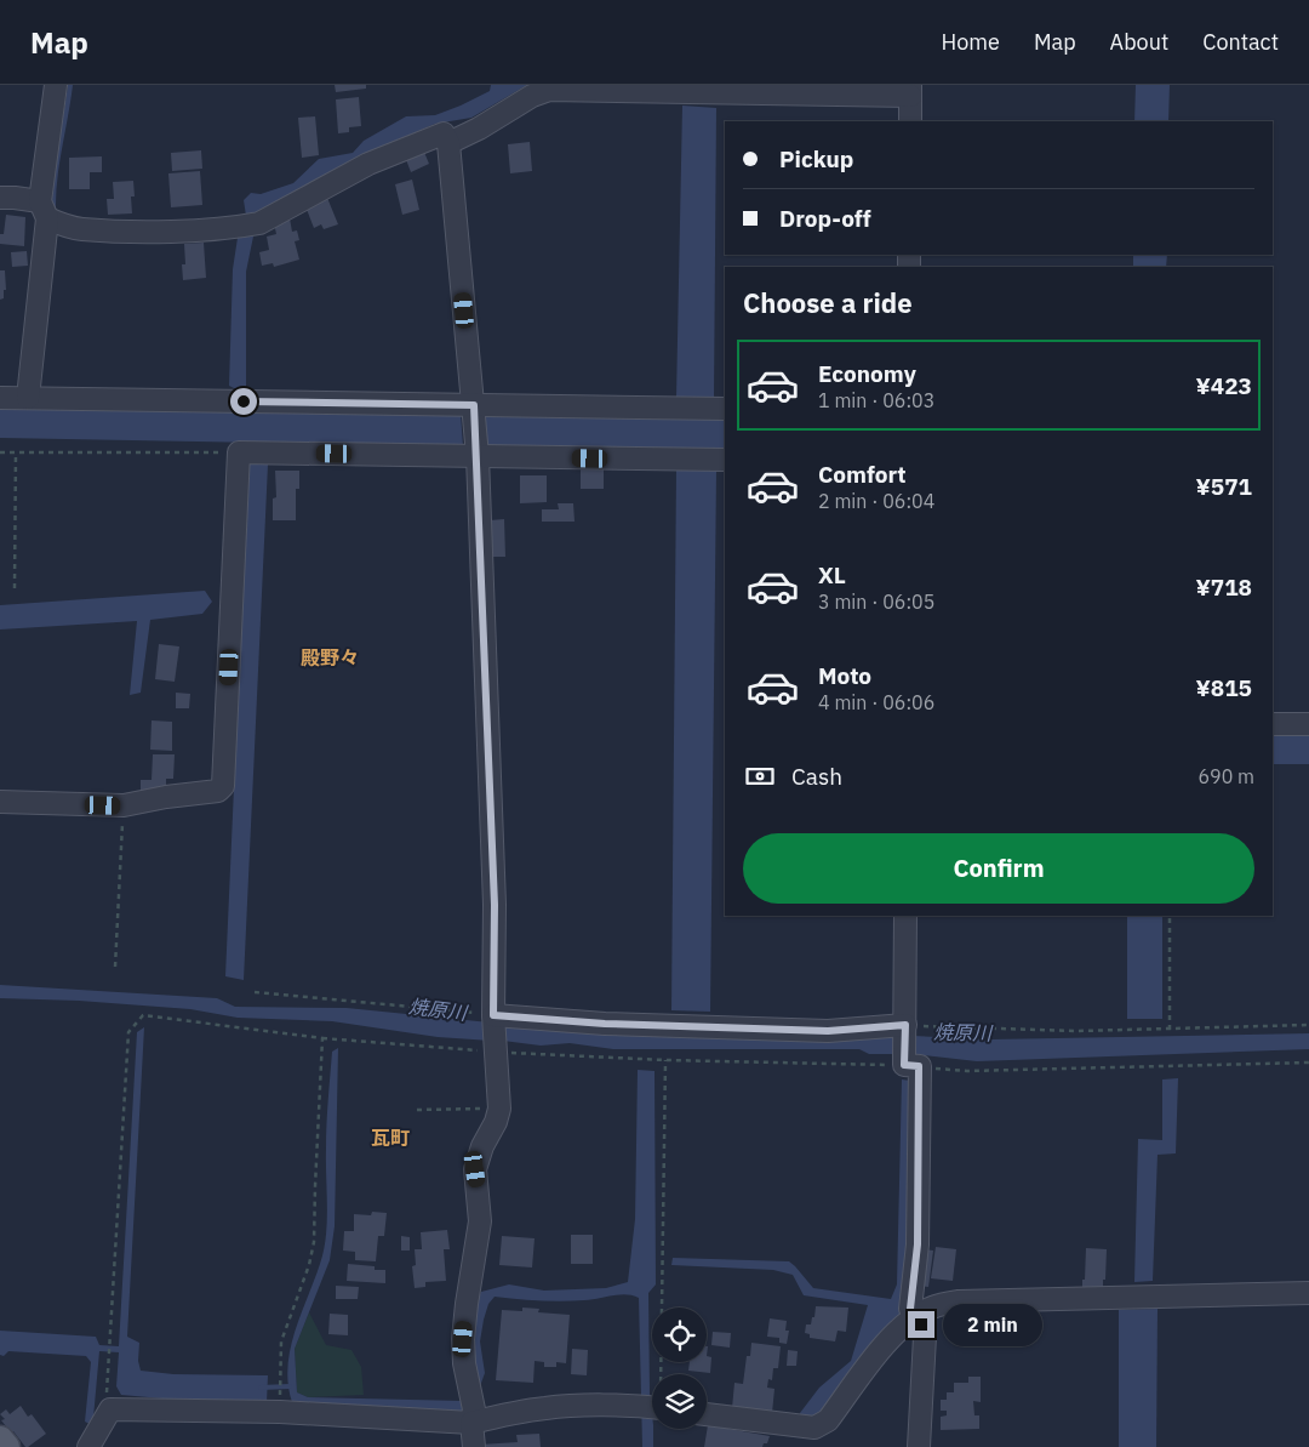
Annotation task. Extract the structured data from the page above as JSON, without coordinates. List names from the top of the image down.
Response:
{
  "districts": ["殿野々", "瓦町"],
  "water": ["焼原川"],
  "page": {
    "header": "Map",
    "nav": [
      "Home",
      "Map",
      "About",
      "Contact"
    ],
    "banner": ["Pickup", "Drop-off"],
    "heading": "Choose a ride",
    "list": [
      {
        "name": "Economy",
        "note": "1 min · 06:03",
        "value": "¥423"
      },
      {
        "name": "Comfort",
        "note": "2 min · 06:04",
        "value": "¥571"
      },
      {
        "name": "XL",
        "note": "3 min · 06:05",
        "value": "¥718"
      },
      {
        "name": "Moto",
        "note": "4 min · 06:06",
        "value": "¥815"
      }
    ],
    "pay": ["Cash", "690 m"],
    "buttons": "Confirm",
    "bubble": "2 min"
  }
}
